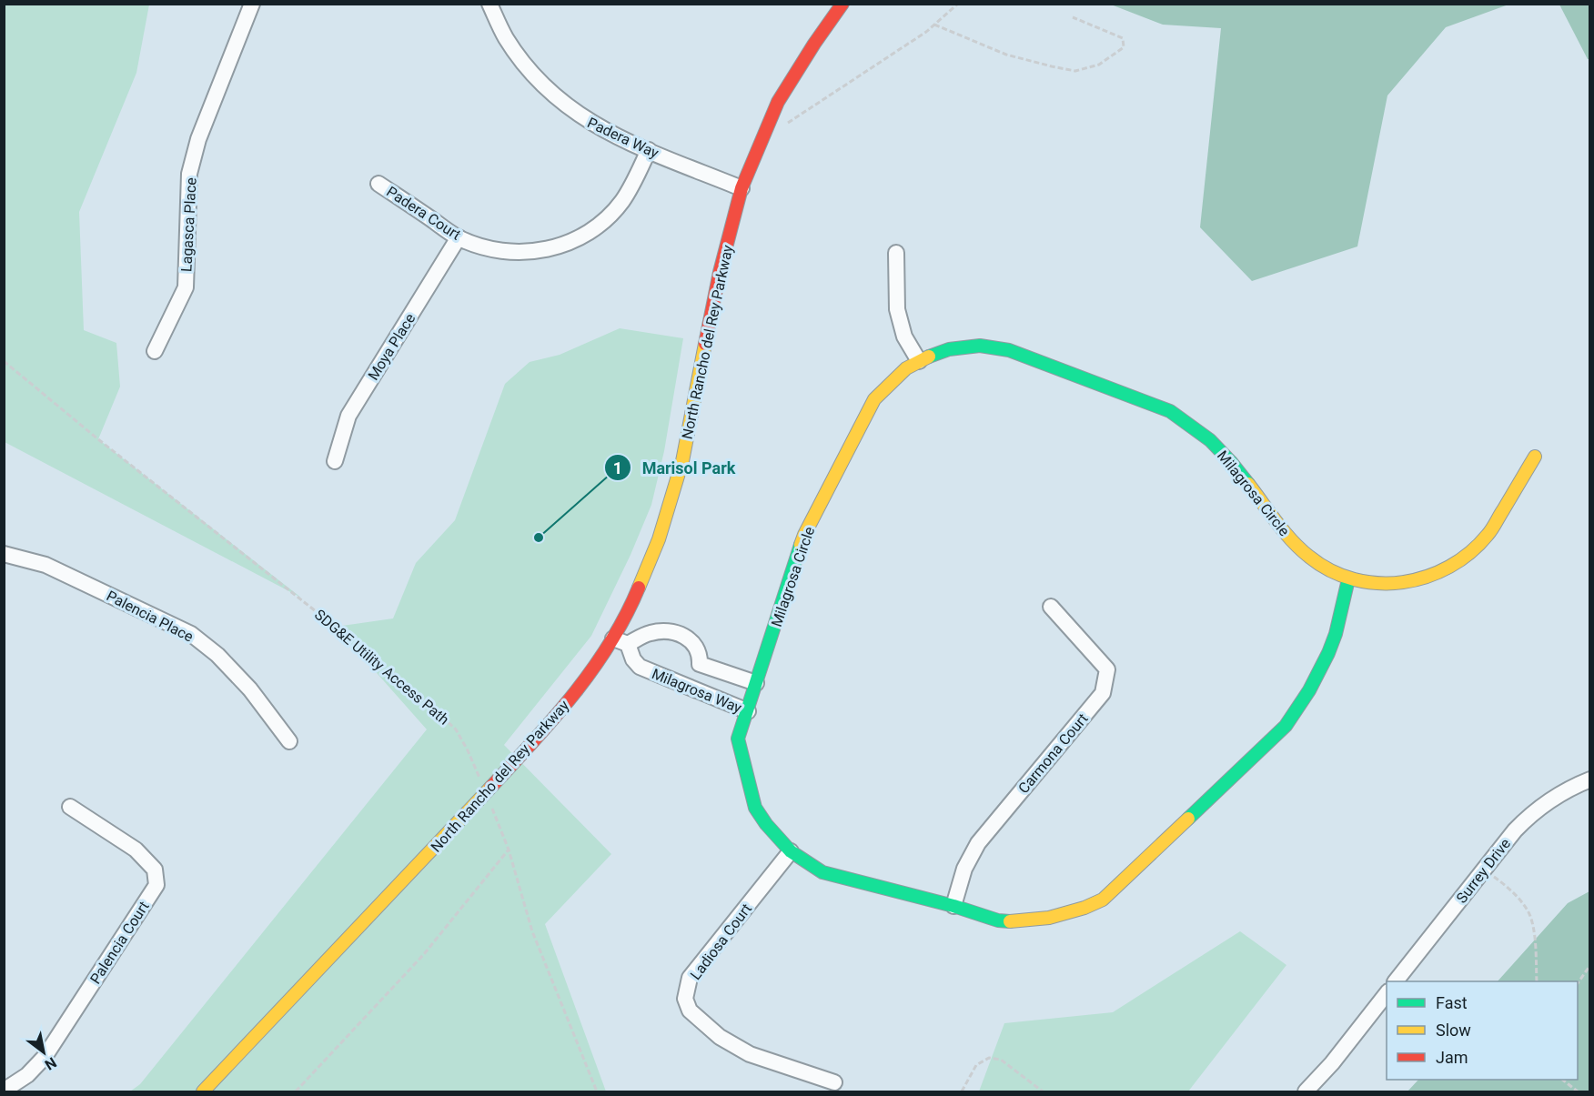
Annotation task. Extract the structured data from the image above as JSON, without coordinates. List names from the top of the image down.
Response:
{
  "streets": {
    "street": [
      "Padera Way",
      "Padera Court",
      "Lagasca Place",
      "North Rancho del Rey Parkway",
      "Moya Place",
      "Milagrosa Circle",
      "Palencia Place",
      "Milagrosa Way",
      "Carmona Court",
      "Surrey Drive",
      "Ladiosa Court",
      "Palencia Court"
    ],
    "path": ["SDG&E Utility Access Path"]
  },
  "crossings": [
    ["Padera Way", "Padera Court"],
    ["Padera Way", "North Rancho del Rey Parkway"],
    ["Padera Court", "Moya Place"],
    ["North Rancho del Rey Parkway", "SDG&E Utility Access Path"],
    ["Milagrosa Circle", "Milagrosa Way"],
    ["Milagrosa Circle", "Carmona Court"],
    ["Milagrosa Circle", "Ladiosa Court"]
  ],
  "places": ["Marisol Park"],
  "legend": ["Fast", "Slow", "Jam"],
  "north": "bottom right"
}
